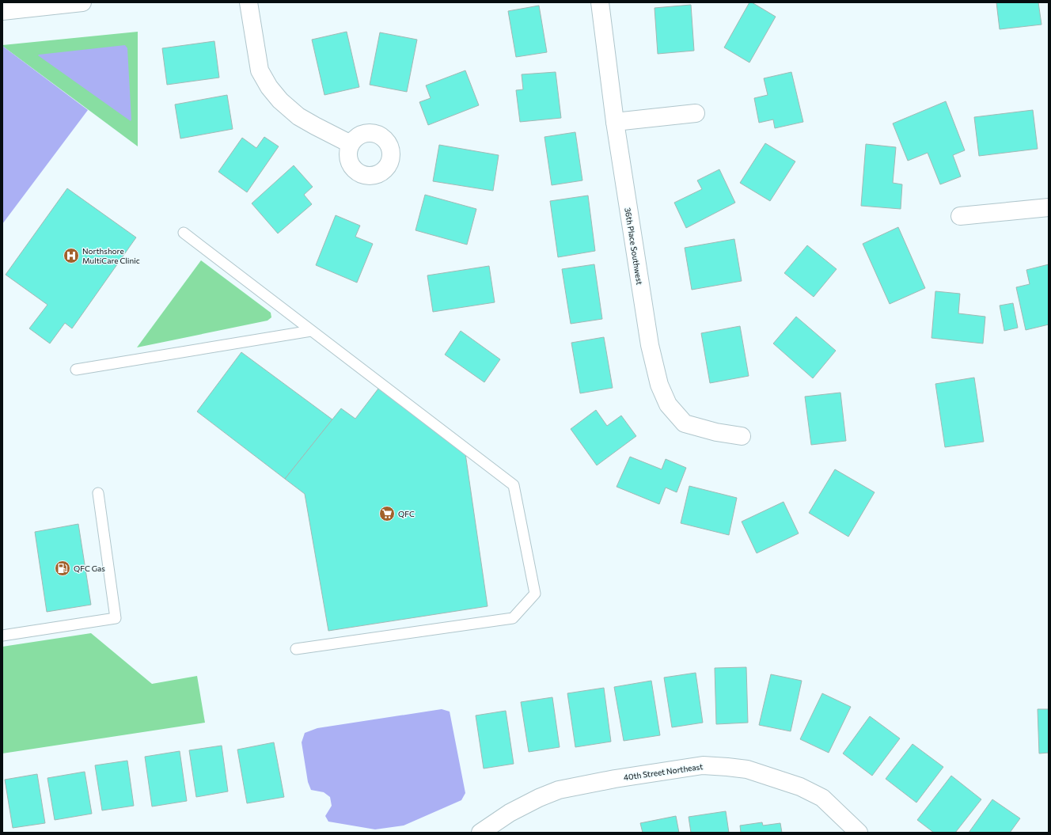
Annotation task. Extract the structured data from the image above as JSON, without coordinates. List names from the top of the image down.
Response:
{
  "streets": {
    "street": ["36th Place Southwest", "40th Street Northeast"]
  },
  "places": {
    "hospital": ["Northshore MultiCare Clinic"],
    "supermarket": ["QFC"],
    "fuel station": ["QFC Gas"]
  }
}
